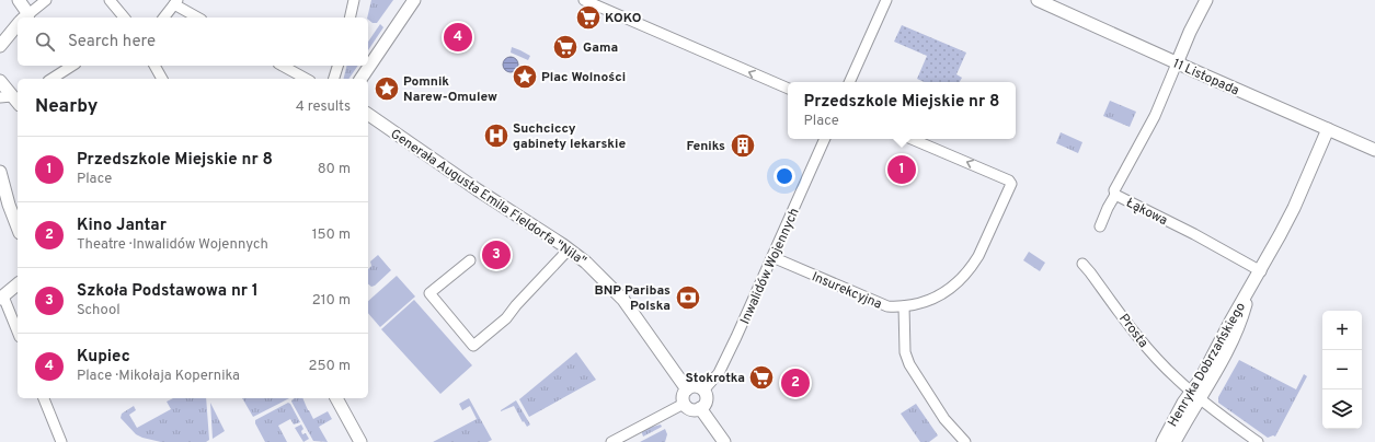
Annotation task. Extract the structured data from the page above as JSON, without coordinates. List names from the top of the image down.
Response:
{
  "streets": {
    "street": [
      "11 Listopada",
      "Generała Augusta Emila Fieldorfa \"Nila\"",
      "Łąkowa",
      "Inwalidów Wojennych",
      "Insurekcyjna",
      "Prosta",
      "Henryka Dobrzańskiego"
    ]
  },
  "crossings": [
    ["11 Listopada", "Łąkowa"],
    ["11 Listopada", "Henryka Dobrzańskiego"],
    ["Generała Augusta Emila Fieldorfa \"Nila\"", "Inwalidów Wojennych"],
    ["Łąkowa", "Henryka Dobrzańskiego"],
    ["Inwalidów Wojennych", "Insurekcyjna"],
    ["Prosta", "Henryka Dobrzańskiego"]
  ],
  "places": {
    "supermarket": ["KOKO", "Gama", "Stokrotka"],
    "place": ["Plac Wolności", "Pomnik Narew-Omulew"],
    "hospital": ["Suchciccy gabinety lekarskie"],
    "building": ["Feniks"],
    "bank": ["BNP Paribas Polska"]
  },
  "page": {
    "search": "Search here",
    "pins": [
      "4",
      "1",
      "3",
      "2"
    ],
    "heading": ["Nearby", "4 results"],
    "popup": ["Przedszkole Miejskie nr 8", "Place"],
    "list": [
      {
        "mark": "1",
        "name": "Przedszkole Miejskie nr 8",
        "note": "Place",
        "value": "80 m"
      },
      {
        "mark": "2",
        "name": "Kino Jantar",
        "note": "Theatre · Inwalidów Wojennych",
        "value": "150 m"
      },
      {
        "mark": "3",
        "name": "Szkoła Podstawowa nr 1",
        "note": "School",
        "value": "210 m"
      },
      {
        "mark": "4",
        "name": "Kupiec",
        "note": "Place · Mikołaja Kopernika",
        "value": "250 m"
      }
    ],
    "map_buttons": ["+", "−"]
  }
}
